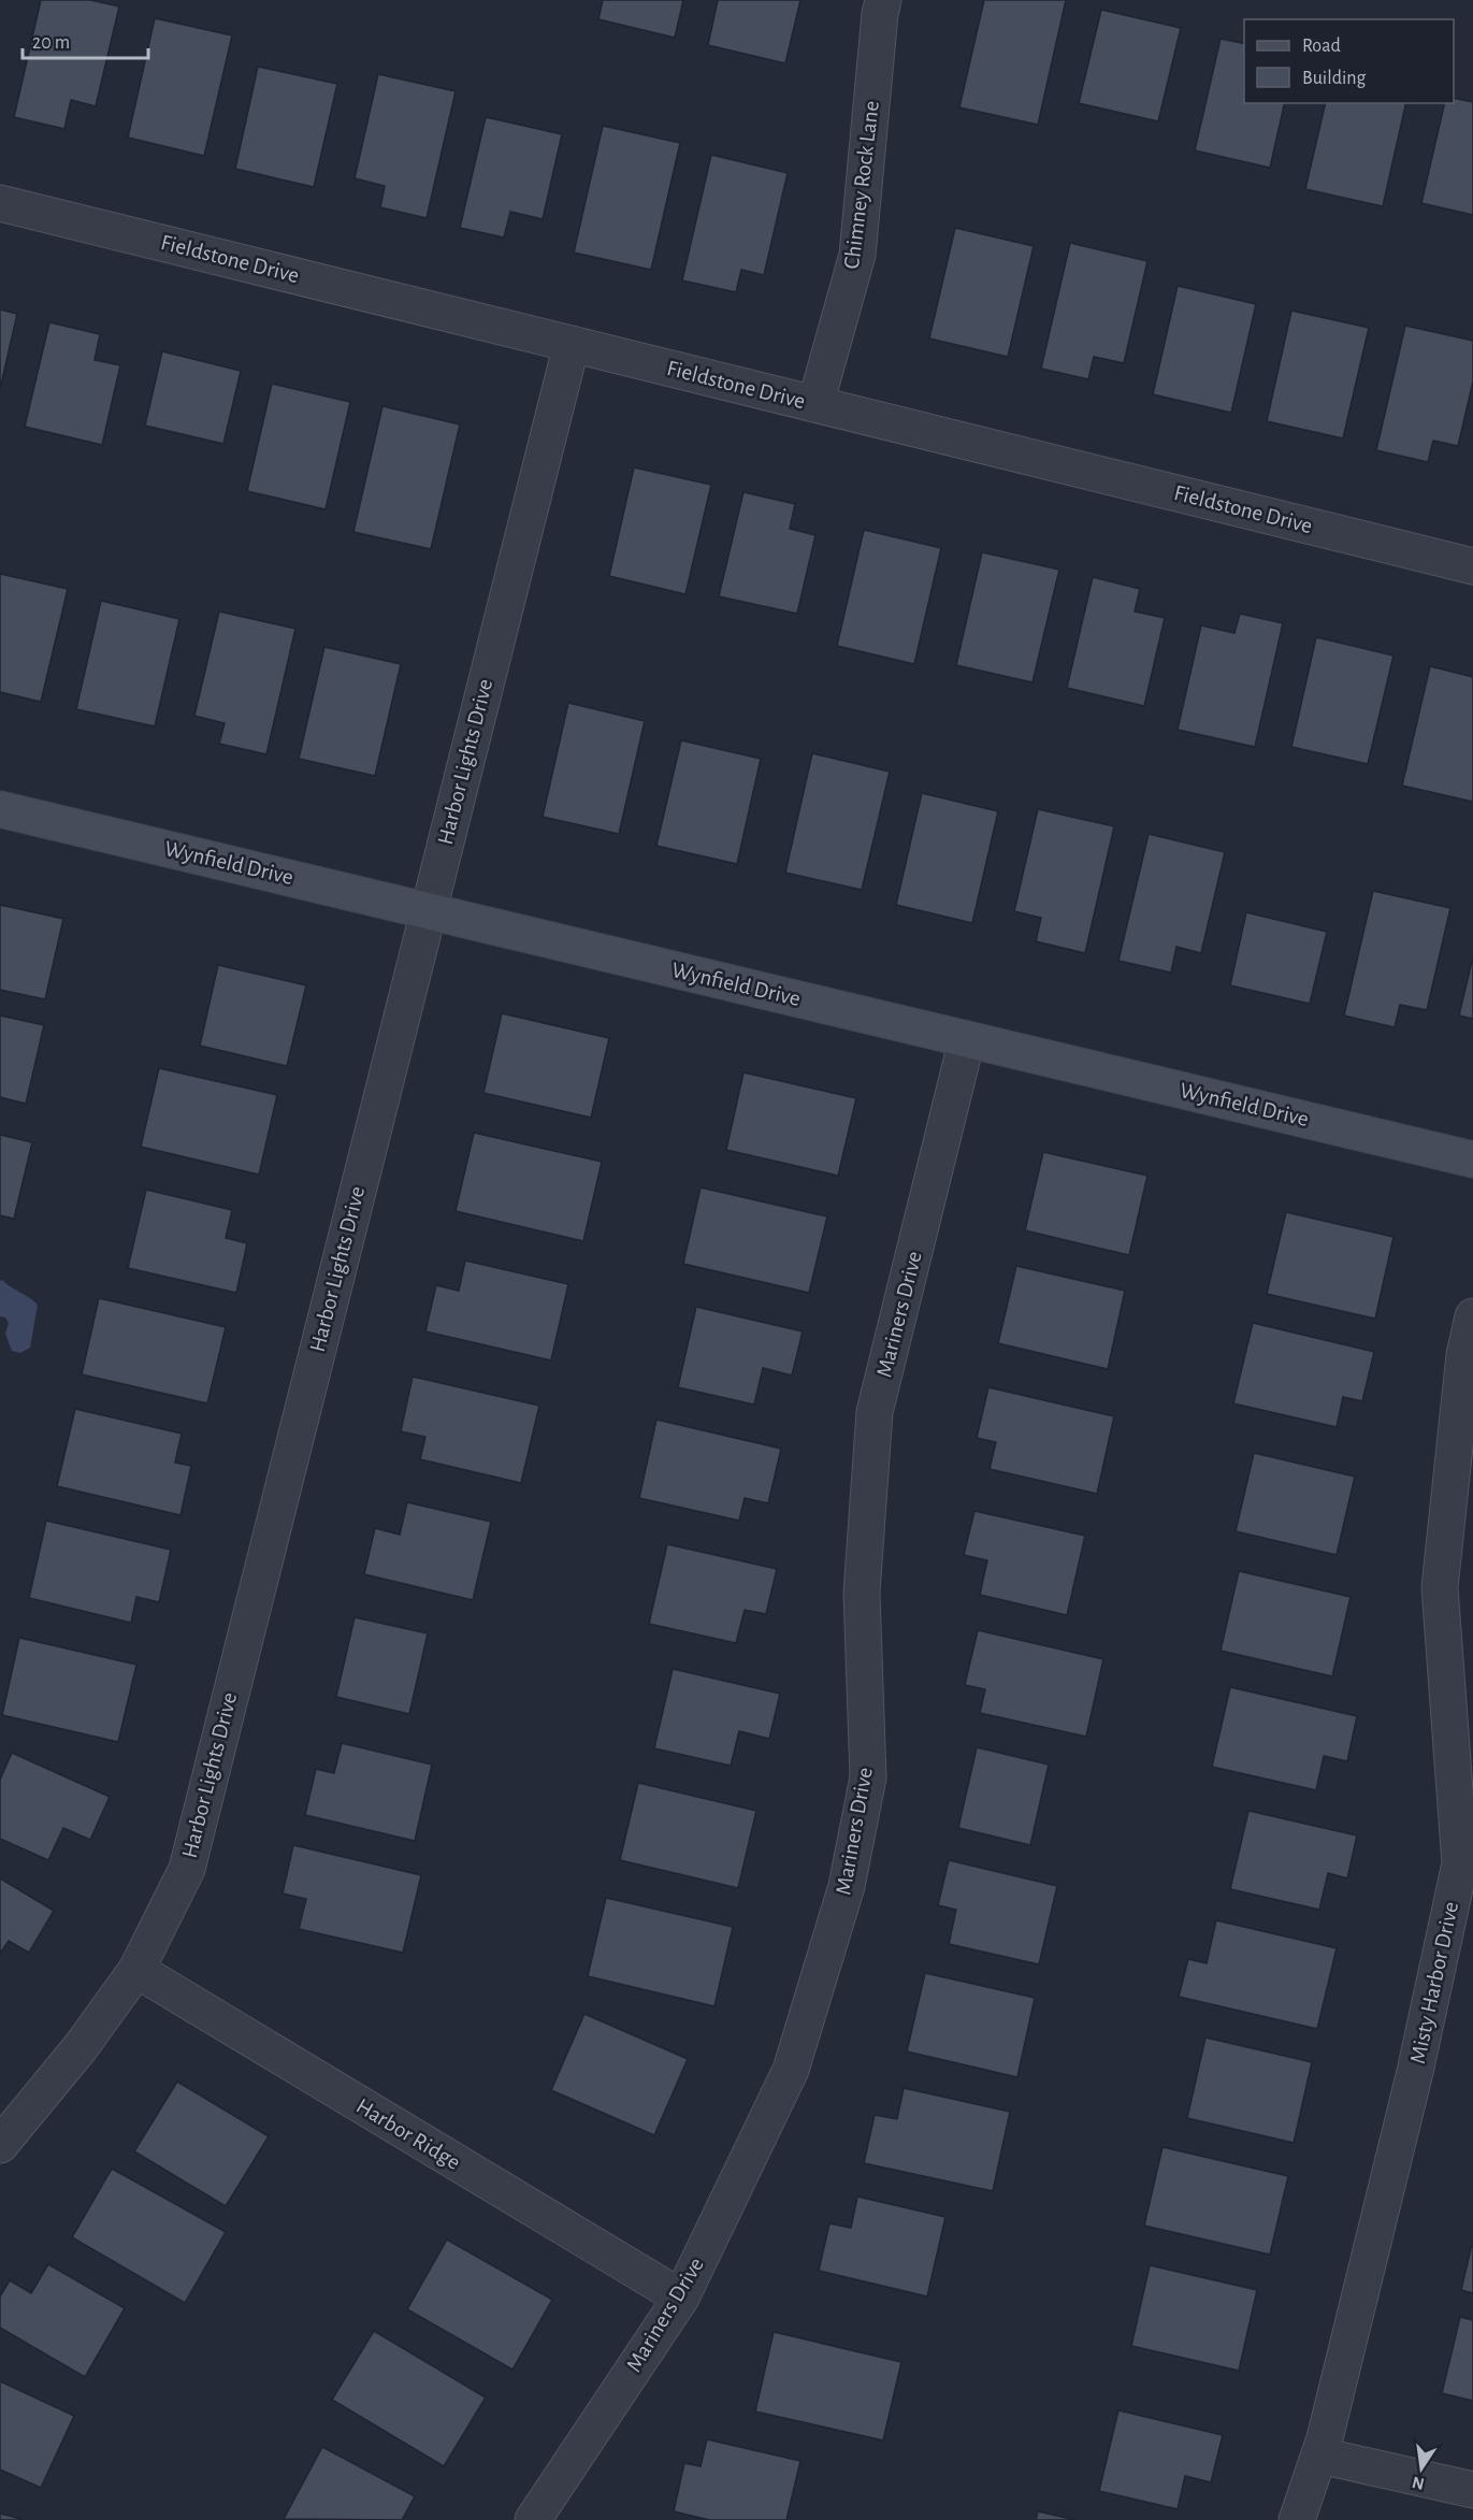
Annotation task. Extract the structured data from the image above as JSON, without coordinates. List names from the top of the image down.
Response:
{
  "streets": {
    "street": [
      "Chimney Rock Lane",
      "Fieldstone Drive",
      "Harbor Lights Drive",
      "Wynfield Drive",
      "Mariners Drive",
      "Misty Harbor Drive",
      "Harbor Ridge"
    ]
  },
  "crossings": [
    ["Chimney Rock Lane", "Fieldstone Drive"],
    ["Fieldstone Drive", "Harbor Lights Drive"],
    ["Harbor Lights Drive", "Wynfield Drive"],
    ["Harbor Lights Drive", "Harbor Ridge"],
    ["Wynfield Drive", "Mariners Drive"],
    ["Mariners Drive", "Harbor Ridge"]
  ],
  "legend": ["Road", "Building"],
  "scale_bar": "20 m",
  "north": "bottom"
}
